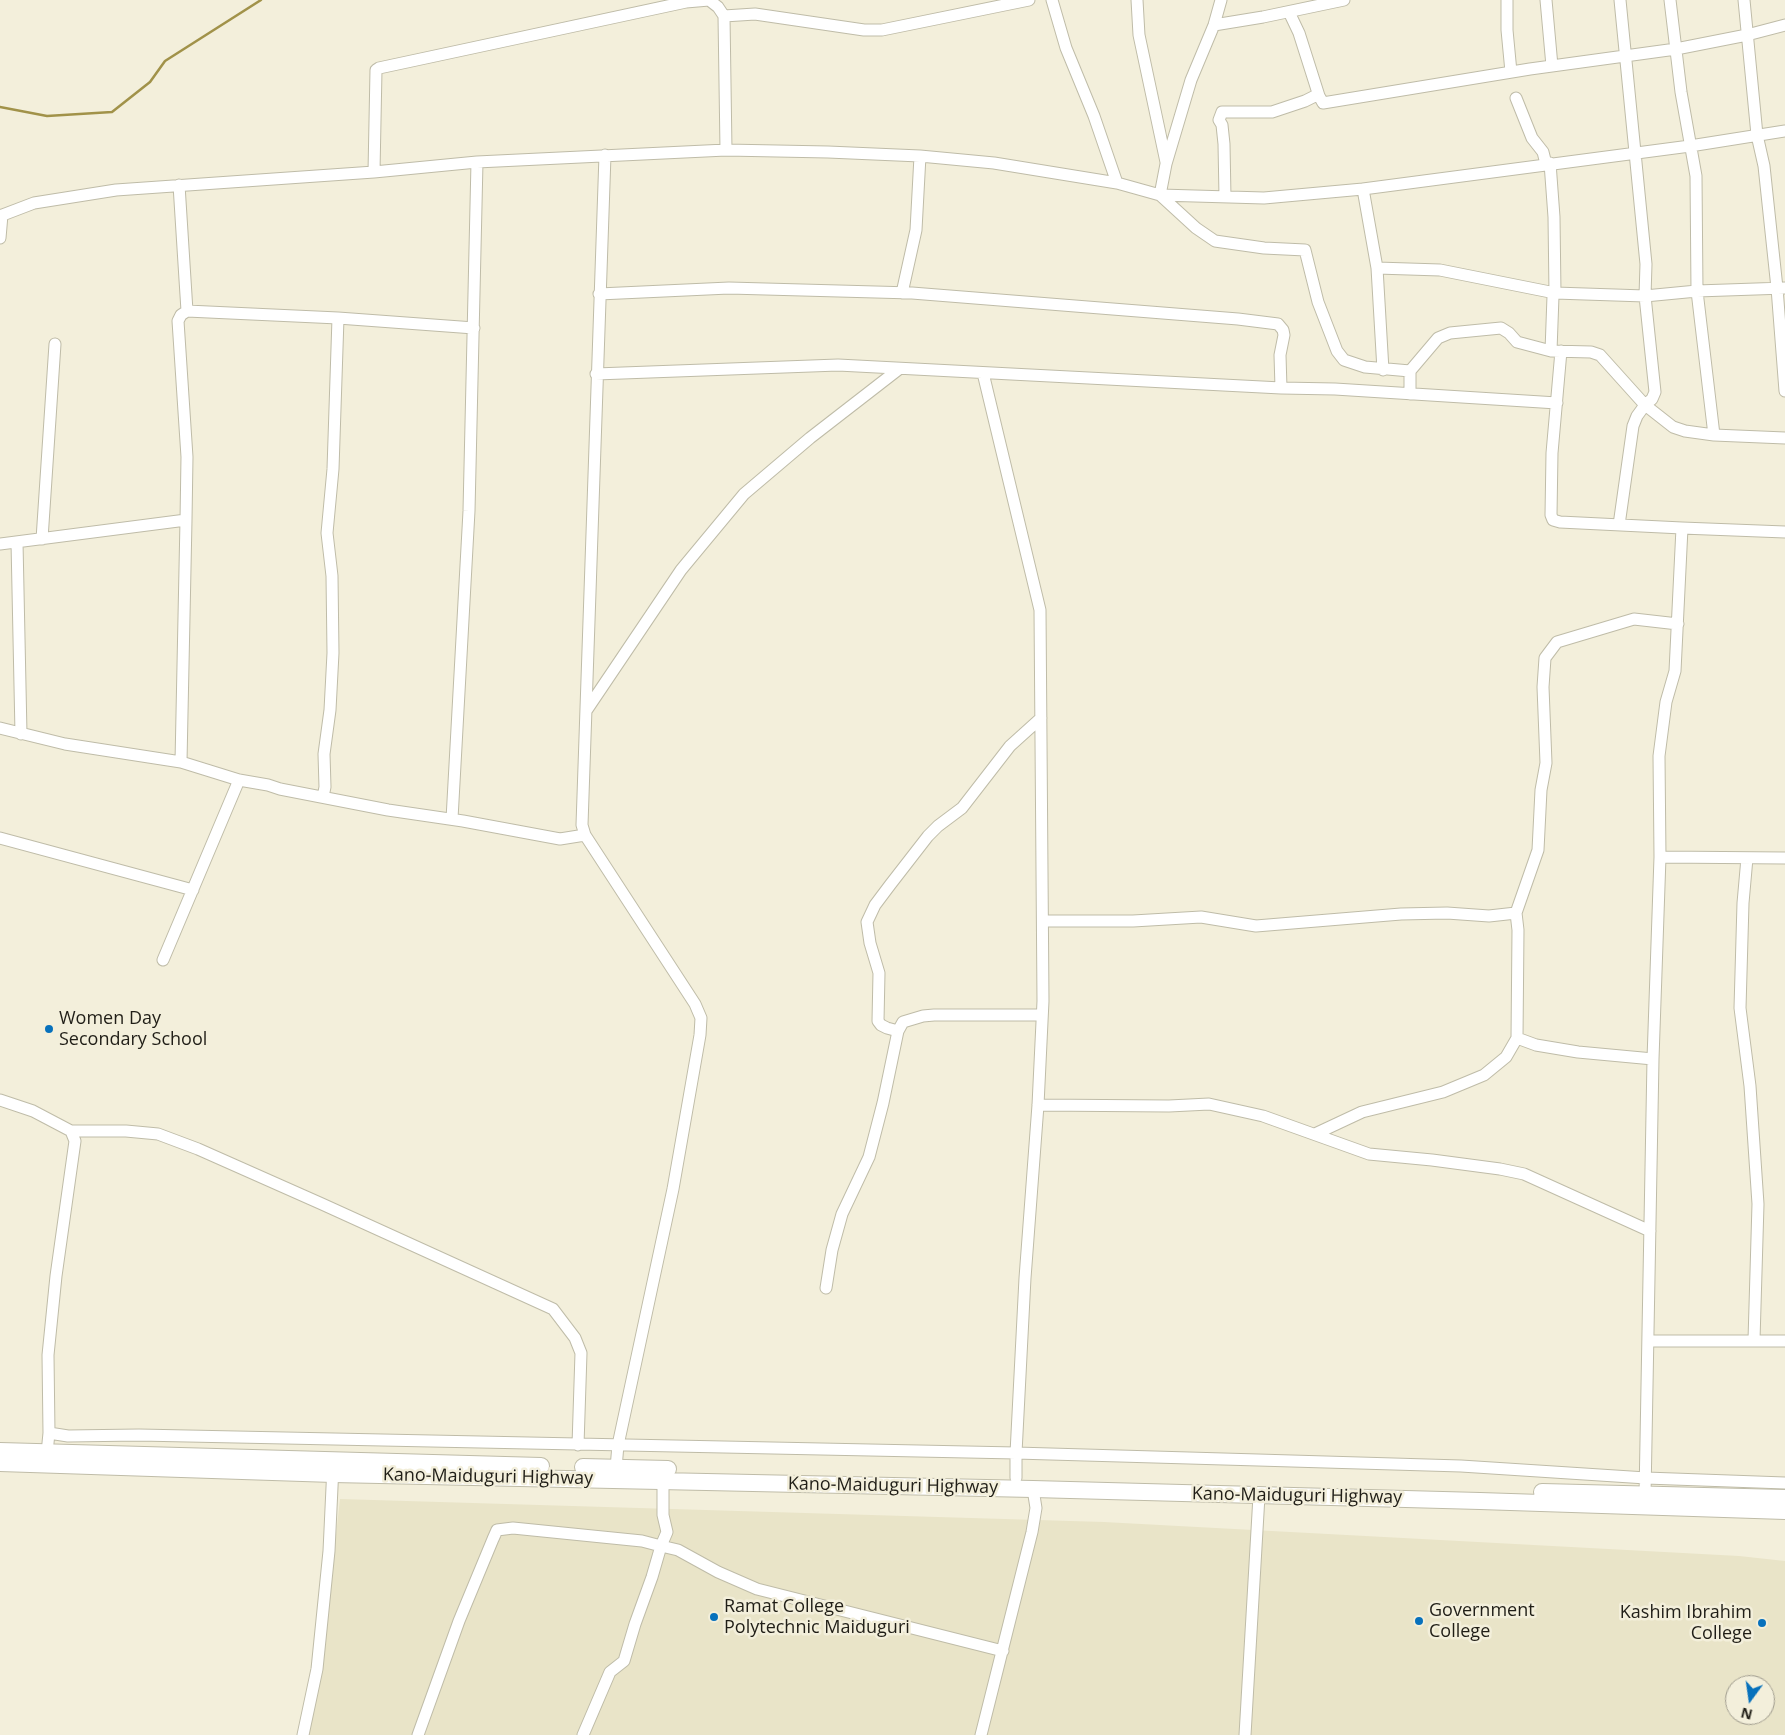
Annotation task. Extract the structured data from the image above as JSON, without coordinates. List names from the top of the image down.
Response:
{
  "streets": {
    "highway": ["Kano-Maiduguri Highway"]
  },
  "places": [
    "Women Day Secondary School",
    "Ramat College Polytechnic Maiduguri",
    "Government College",
    "Kashim Ibrahim College"
  ],
  "north": "bottom"
}
